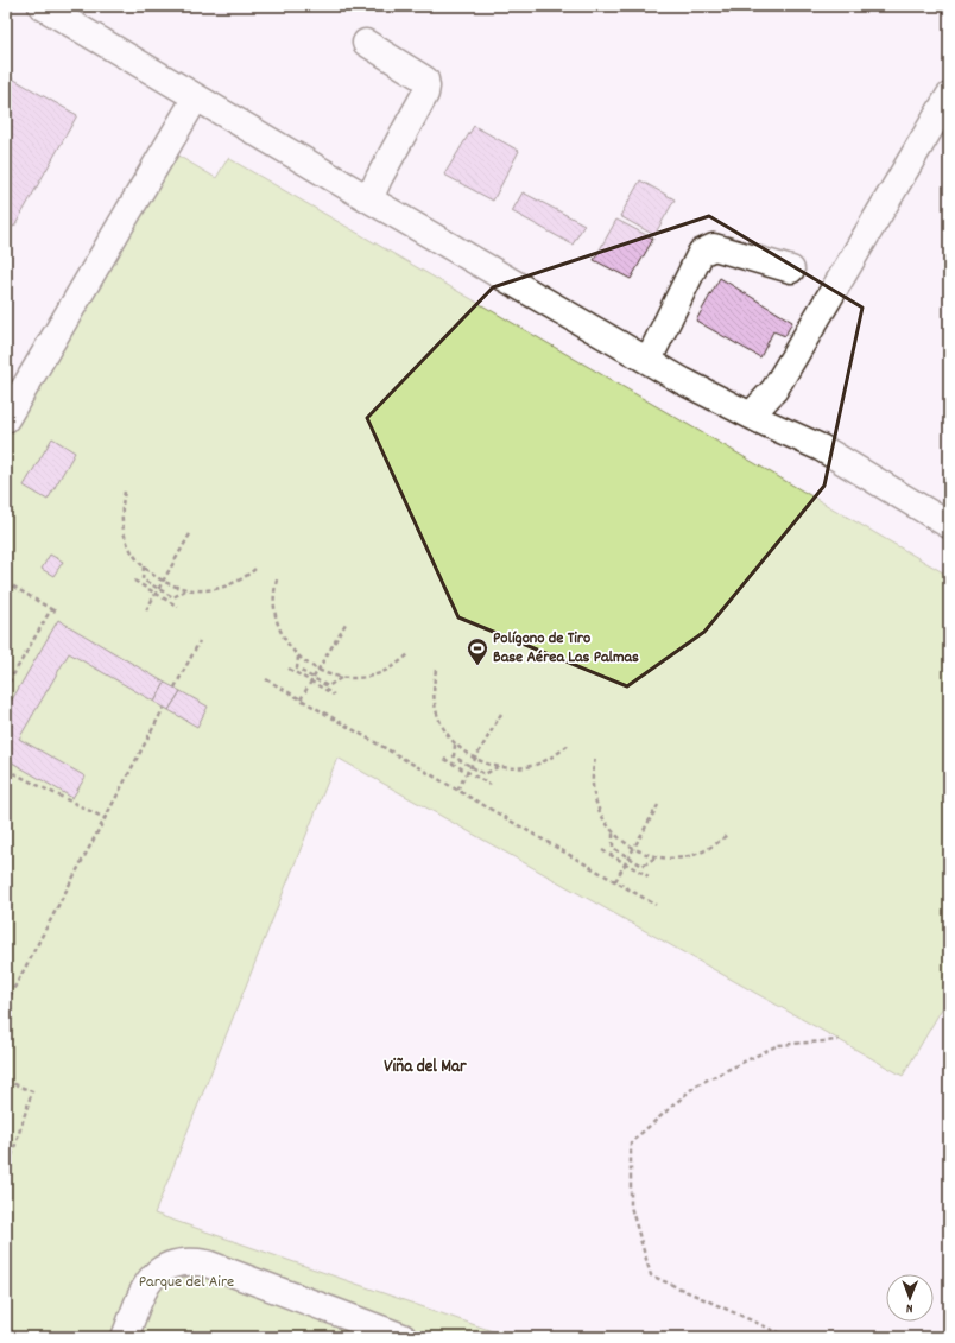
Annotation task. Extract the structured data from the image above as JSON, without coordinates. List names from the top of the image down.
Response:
{
  "districts": ["Viña del Mar"],
  "parks": ["Parque del Aire"],
  "places": {
    "sports": ["Polígono de Tiro Base Aérea Las Palmas"]
  },
  "north": "bottom"
}
